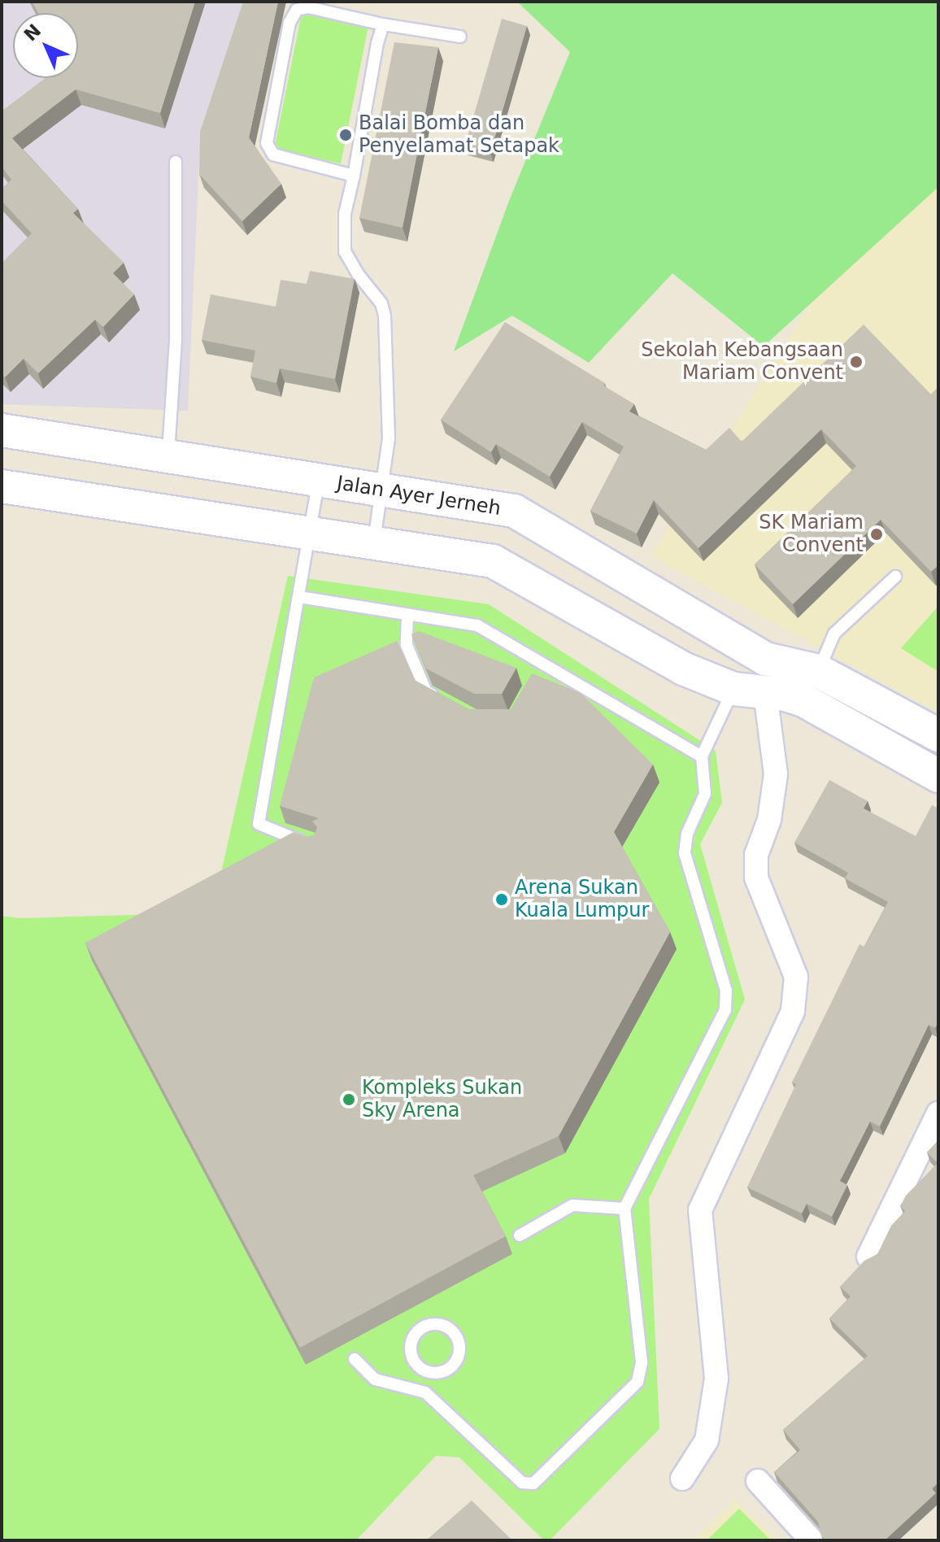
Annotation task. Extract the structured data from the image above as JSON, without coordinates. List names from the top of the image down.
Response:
{
  "streets": {
    "main road": ["Jalan Ayer Jerneh"]
  },
  "places": [
    "Balai Bomba dan Penyelamat Setapak",
    "Sekolah Kebangsaan Mariam Convent",
    "SK Mariam Convent",
    "Arena Sukan Kuala Lumpur",
    "Kompleks Sukan Sky Arena"
  ],
  "north": "top left"
}
